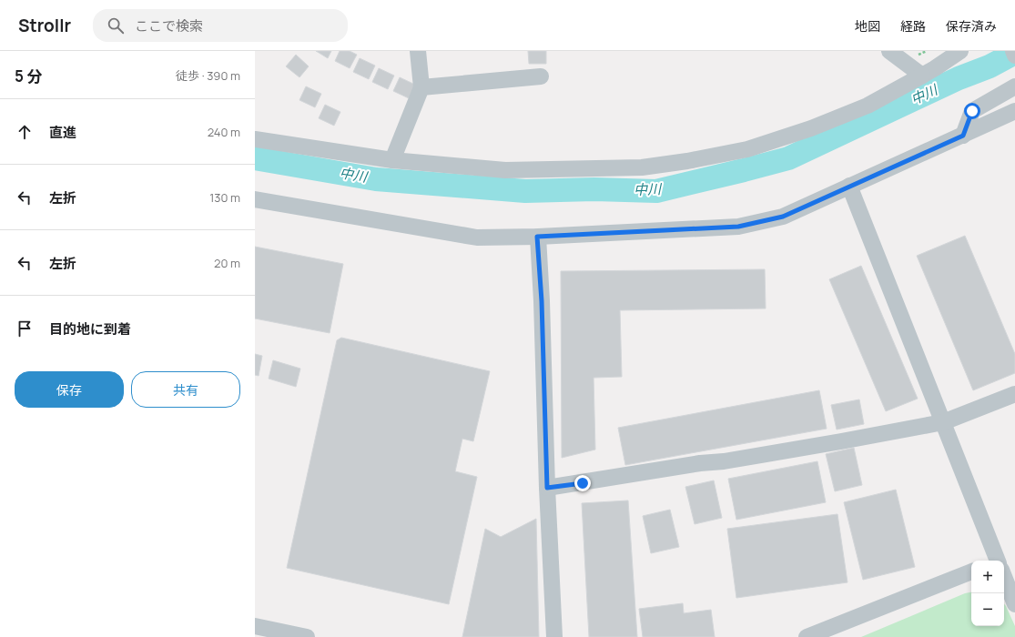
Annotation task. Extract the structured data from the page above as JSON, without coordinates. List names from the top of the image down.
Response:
{
  "water": ["中川"],
  "page": {
    "header": "Strollr",
    "search": "ここで検索",
    "nav": ["地図", "経路", "保存済み"],
    "heading": ["5 分", "徒歩 · 390 m"],
    "list": [
      ["直進", "240 m"],
      ["左折", "130 m"],
      ["左折", "20 m"],
      "目的地に到着"
    ],
    "buttons": ["保存", "共有"],
    "map_buttons": ["+", "−"]
  }
}
